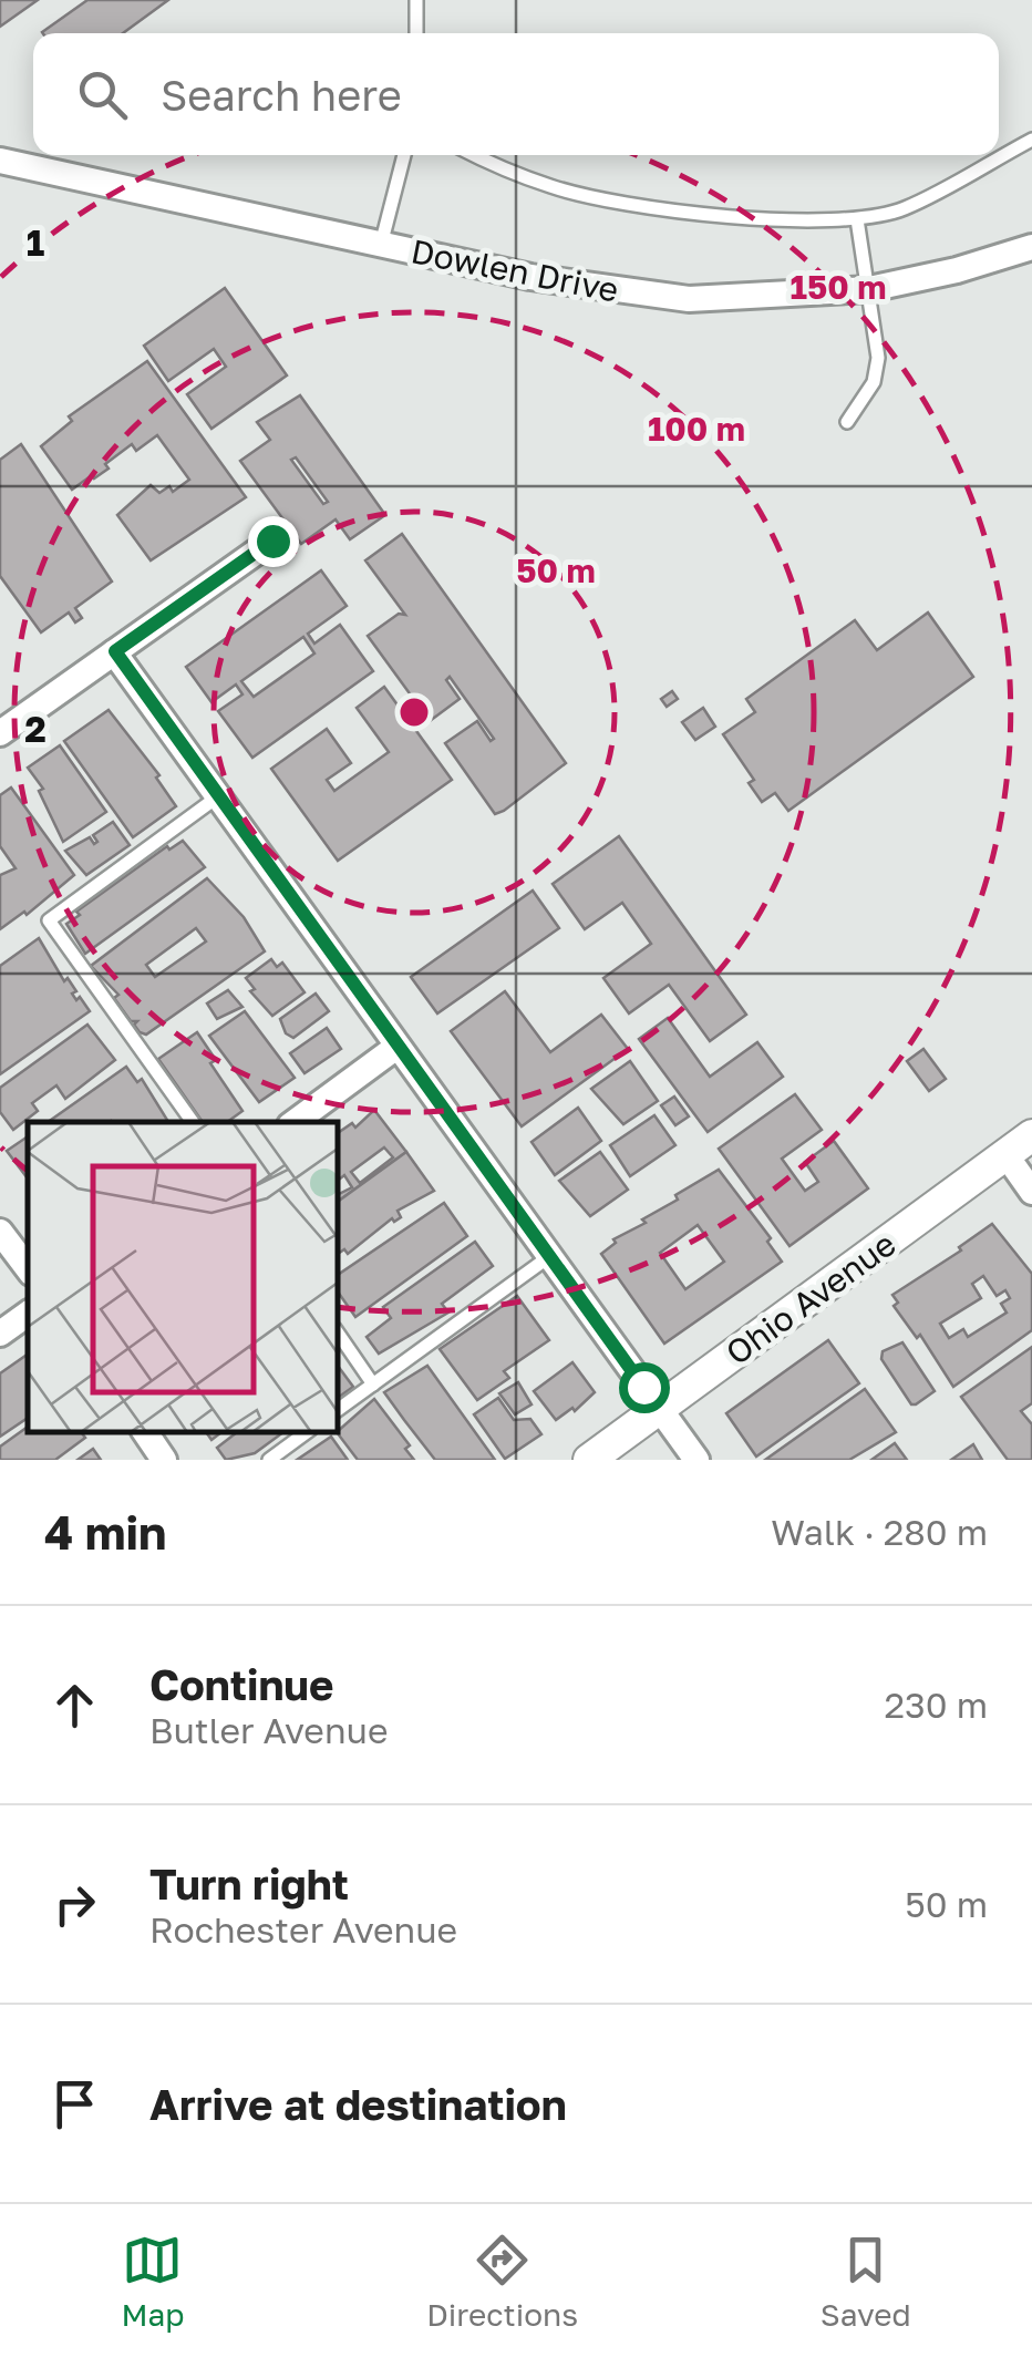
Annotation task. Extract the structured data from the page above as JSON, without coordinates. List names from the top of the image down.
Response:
{
  "streets": {
    "street": ["Dowlen Drive", "Ohio Avenue"]
  },
  "page": {
    "search": "Search here",
    "heading": ["4 min", "Walk · 280 m"],
    "list": [
      ["Continue", "Butler Avenue", "230 m"],
      ["Turn right", "Rochester Avenue", "50 m"],
      "Arrive at destination"
    ],
    "nav": ["Map", "Directions", "Saved"]
  },
  "grid": {
    "rows": ["1", "2"]
  },
  "rings": ["150 m", "100 m", "50 m"]
}
